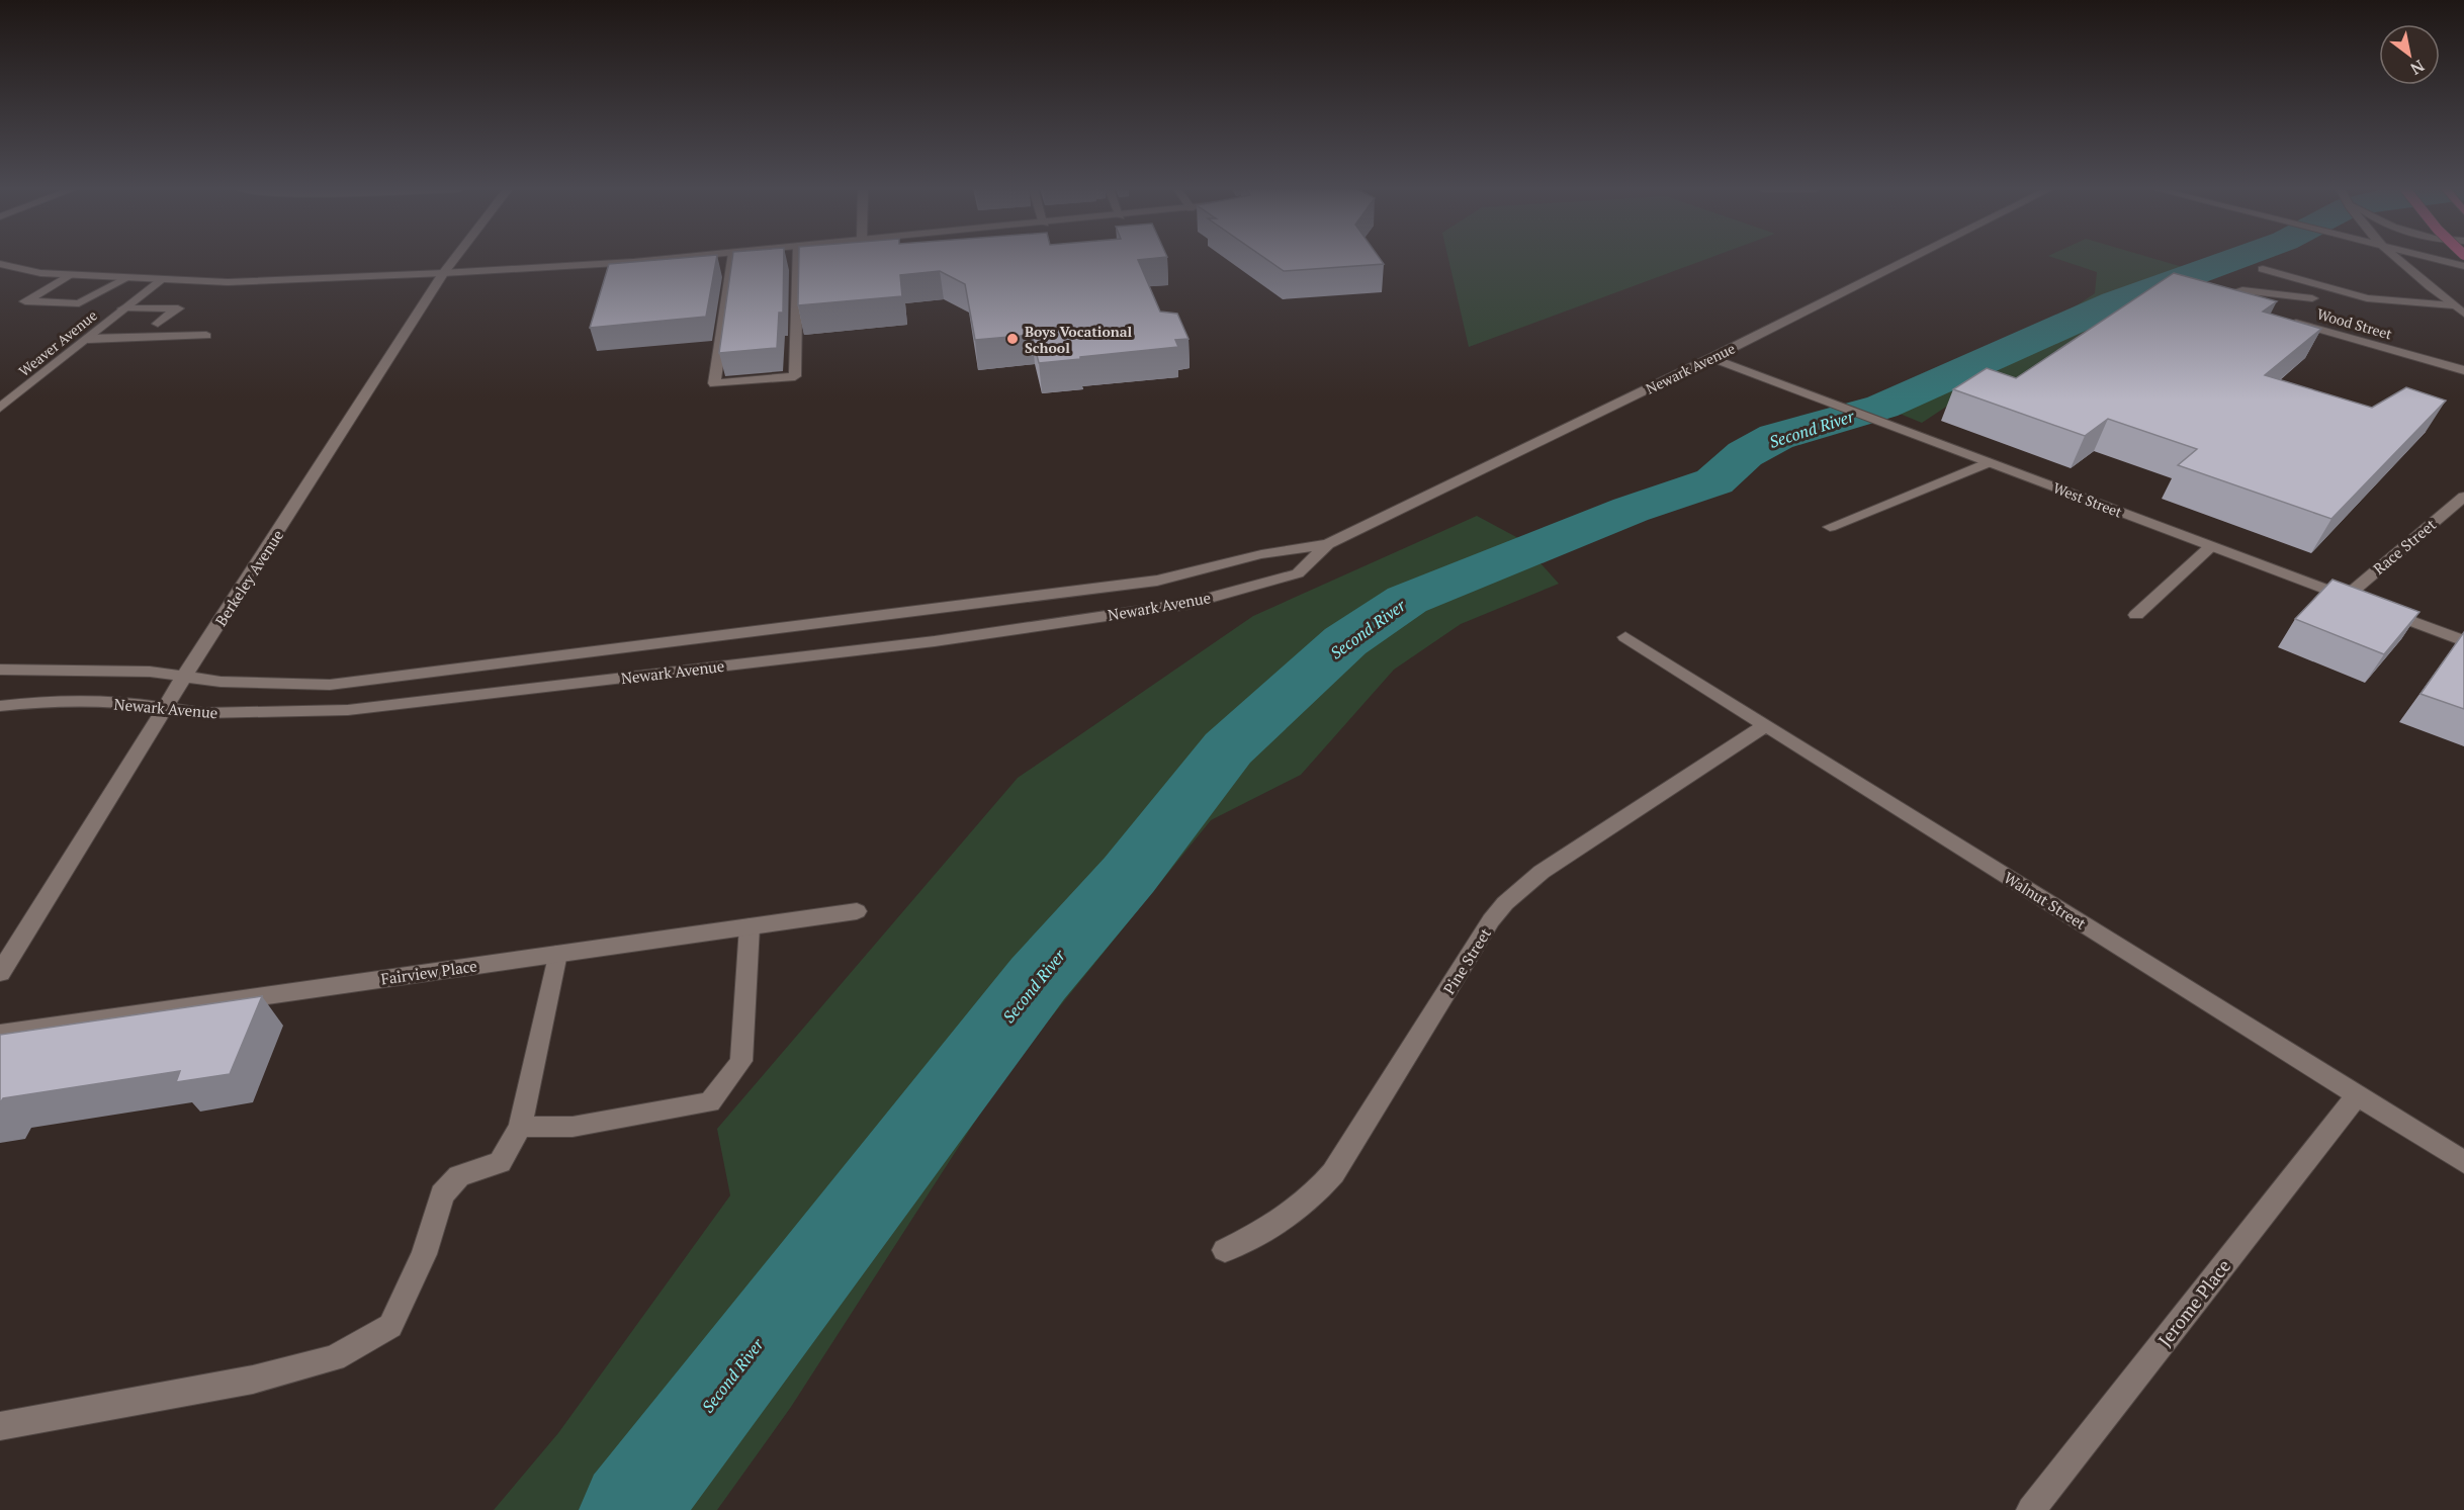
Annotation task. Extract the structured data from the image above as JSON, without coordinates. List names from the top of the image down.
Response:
{
  "streets": {
    "street": [
      "Wood Street",
      "Weaver Avenue",
      "Newark Avenue",
      "West Street",
      "Race Street",
      "Berkeley Avenue",
      "Walnut Street",
      "Pine Street",
      "Fairview Place",
      "Jerome Place"
    ]
  },
  "crossings": [
    ["Newark Avenue", "West Street"],
    ["Newark Avenue", "Berkeley Avenue"],
    ["West Street", "Race Street"],
    ["Walnut Street", "Pine Street"],
    ["Walnut Street", "Jerome Place"]
  ],
  "water": ["Second River"],
  "places": ["Boys Vocational School"],
  "north": "bottom right"
}
